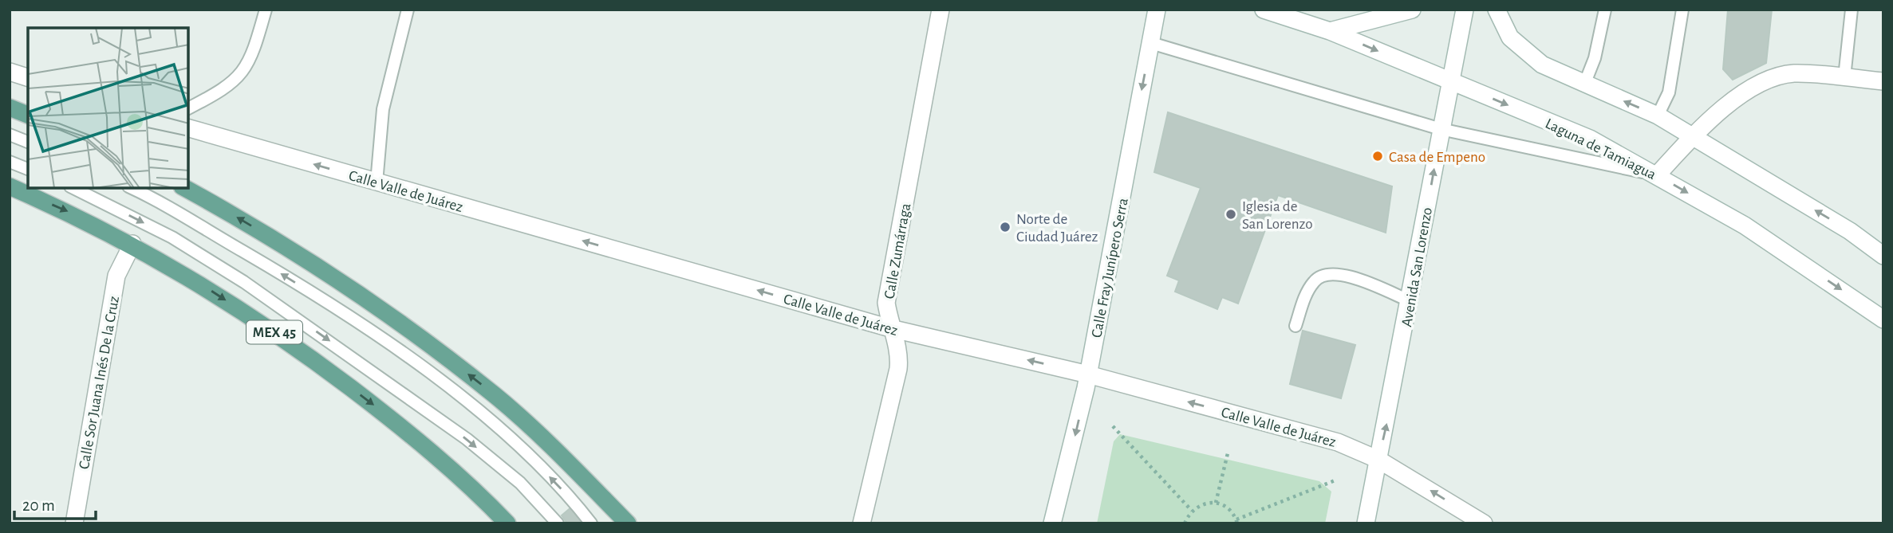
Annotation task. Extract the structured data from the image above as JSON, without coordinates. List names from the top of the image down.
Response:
{
  "streets": {
    "main road": ["MEX 45"],
    "street": [
      "Laguna de Tamiagua",
      "Calle Valle de Juárez",
      "Calle Zumárraga",
      "Avenida San Lorenzo",
      "Calle Fray Junípero Serra",
      "Calle Sor Juana Inés De la Cruz"
    ]
  },
  "crossings": [
    ["Laguna de Tamiagua", "Avenida San Lorenzo"],
    ["Calle Valle de Juárez", "Calle Zumárraga"],
    ["Calle Valle de Juárez", "Avenida San Lorenzo"],
    ["Calle Valle de Juárez", "Calle Fray Junípero Serra"],
    ["MEX 45", "Calle Sor Juana Inés De la Cruz"]
  ],
  "one_way": ["Calle Valle de Juárez", "Avenida San Lorenzo", "Calle Fray Junípero Serra"],
  "places": ["Casa de Empeno", "Iglesia de San Lorenzo", "Norte de Ciudad Juárez"],
  "scale_bar": "20 m"
}
